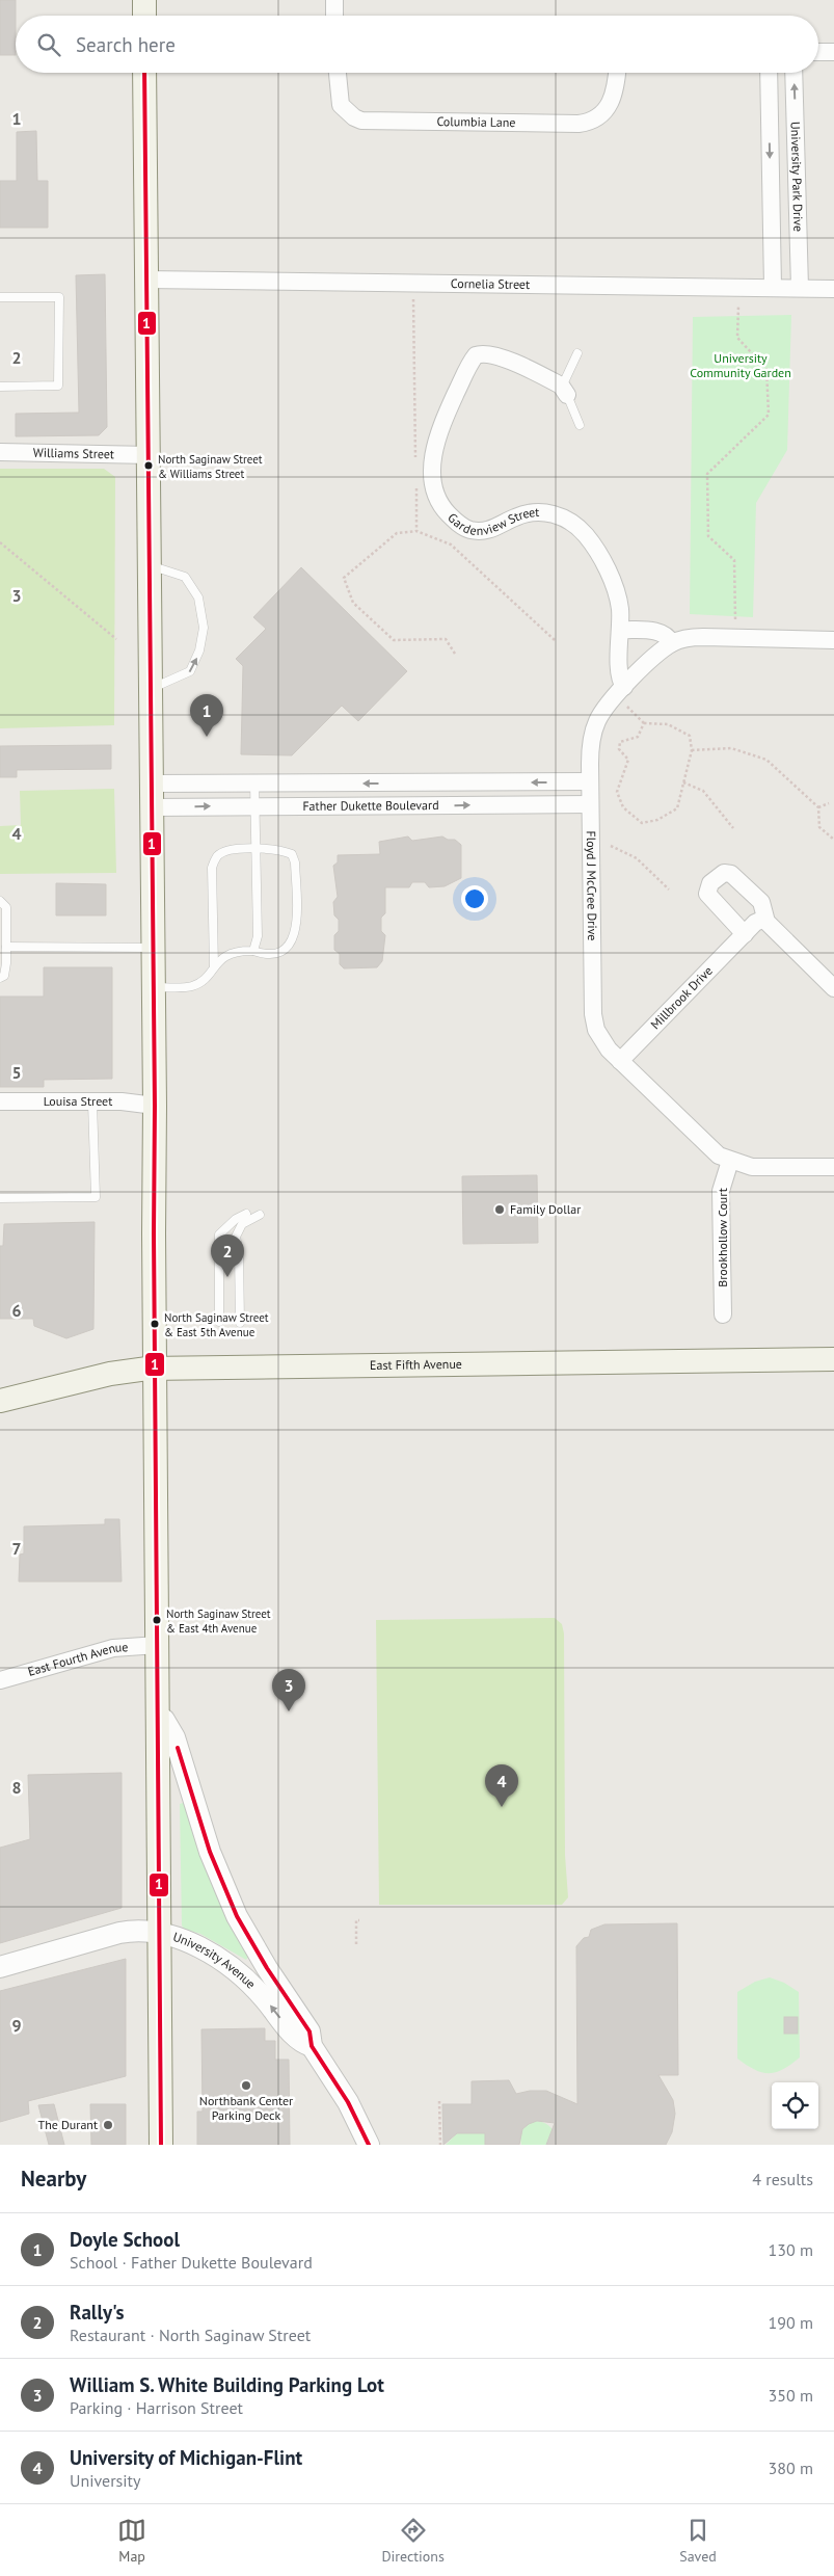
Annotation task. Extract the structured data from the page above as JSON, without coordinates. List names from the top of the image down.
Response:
{
  "streets": {
    "main road": ["East Fifth Avenue"],
    "street": [
      "Columbia Lane",
      "University Park Drive",
      "Cornelia Street",
      "Williams Street",
      "Gardenview Street",
      "Father Dukette Boulevard",
      "Floyd J McCree Drive",
      "Millbrook Drive",
      "Louisa Street",
      "Brookhollow Court",
      "East Fourth Avenue",
      "University Avenue"
    ]
  },
  "crossings": [
    ["University Park Drive", "Cornelia Street"],
    ["Gardenview Street", "Floyd J McCree Drive"],
    ["Father Dukette Boulevard", "Floyd J McCree Drive"],
    ["Floyd J McCree Drive", "Millbrook Drive"],
    ["Floyd J McCree Drive", "Brookhollow Court"]
  ],
  "one_way": ["University Avenue"],
  "parks": ["University Community Garden"],
  "places": [
    "North Saginaw Street & Williams Street",
    "Family Dollar",
    "North Saginaw Street & East 5th Avenue",
    "North Saginaw Street & East 4th Avenue",
    "Northbank Center Parking Deck",
    "The Durant"
  ],
  "lines": ["transit line 1"],
  "page": {
    "search": "Search here",
    "pins": [
      "1",
      "2",
      "3",
      "4"
    ],
    "heading": ["Nearby", "4 results"],
    "list": [
      {
        "mark": "1",
        "name": "Doyle School",
        "note": "School · Father Dukette Boulevard",
        "value": "130 m"
      },
      {
        "mark": "2",
        "name": "Rally's",
        "note": "Restaurant · North Saginaw Street",
        "value": "190 m"
      },
      {
        "mark": "3",
        "name": "William S. White Building Parking Lot",
        "note": "Parking · Harrison Street",
        "value": "350 m"
      },
      {
        "mark": "4",
        "name": "University of Michigan-Flint",
        "note": "University",
        "value": "380 m"
      }
    ],
    "nav": ["Map", "Directions", "Saved"]
  },
  "grid": {
    "rows": [
      "1",
      "2",
      "3",
      "4",
      "5",
      "6",
      "7",
      "8",
      "9"
    ]
  }
}
